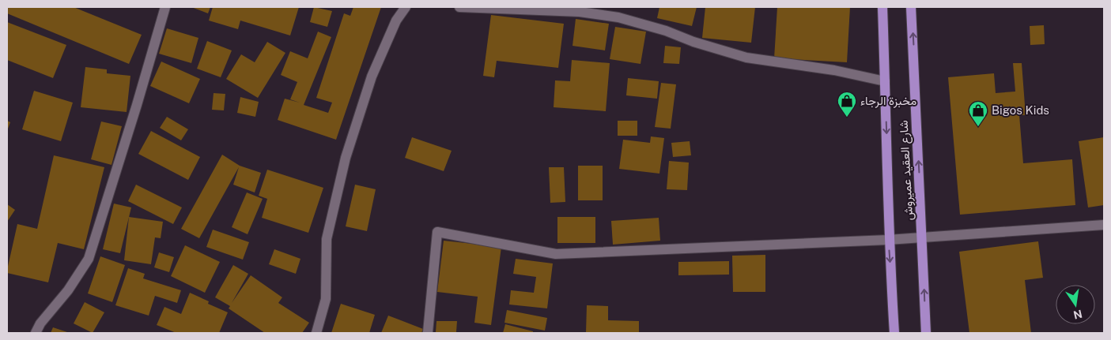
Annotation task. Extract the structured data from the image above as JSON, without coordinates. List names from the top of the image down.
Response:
{
  "streets": {
    "main road": ["شارع العقيد عميروش"]
  },
  "places": {
    "shop": ["مخبزة الرجاء", "Bigos Kids"]
  },
  "north": "bottom"
}
